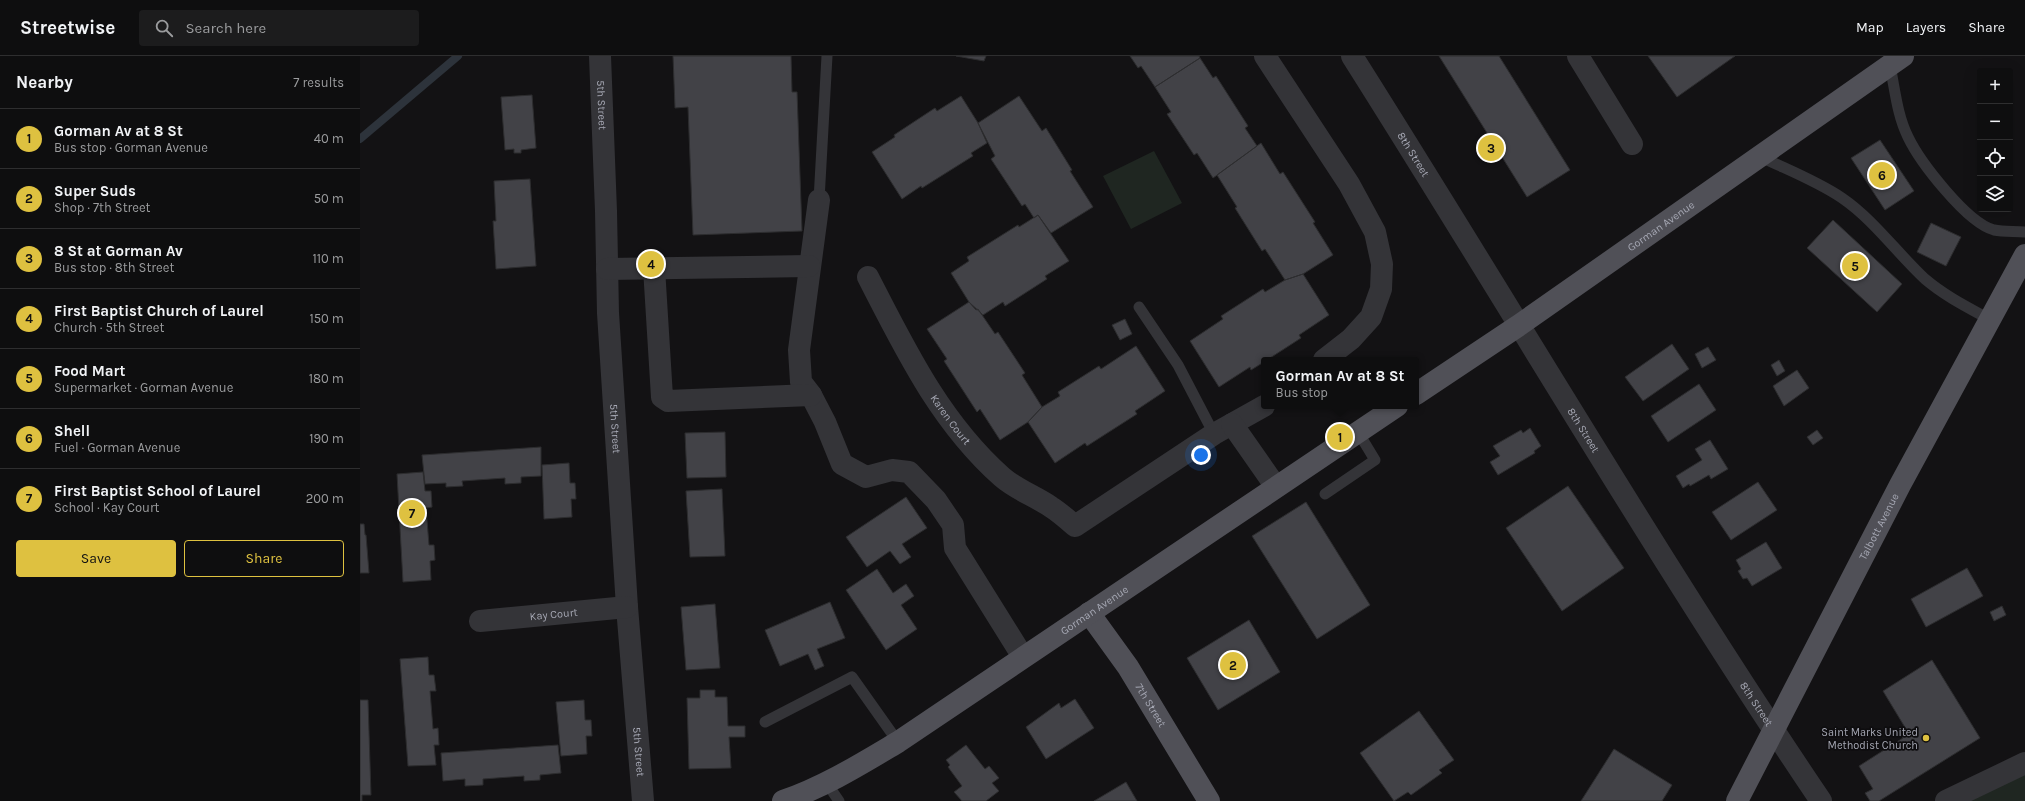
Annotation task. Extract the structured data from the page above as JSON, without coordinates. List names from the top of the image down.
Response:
{
  "streets": {
    "main road": ["Gorman Avenue", "Talbott Avenue", "7th Street"],
    "street": [
      "5th Street",
      "8th Street",
      "Karen Court",
      "Kay Court"
    ]
  },
  "crossings": [
    ["5th Street", "Kay Court"],
    ["8th Street", "Gorman Avenue"],
    ["8th Street", "Talbott Avenue"],
    ["Gorman Avenue", "7th Street"]
  ],
  "places": ["Saint Marks United Methodist Church"],
  "page": {
    "header": "Streetwise",
    "search": "Search here",
    "nav": ["Map", "Layers", "Share"],
    "heading": ["Nearby", "7 results"],
    "map_buttons": ["+", "−"],
    "list": [
      {
        "mark": "1",
        "name": "Gorman Av at 8 St",
        "note": "Bus stop · Gorman Avenue",
        "value": "40 m"
      },
      {
        "mark": "2",
        "name": "Super Suds",
        "note": "Shop · 7th Street",
        "value": "50 m"
      },
      {
        "mark": "3",
        "name": "8 St at Gorman Av",
        "note": "Bus stop · 8th Street",
        "value": "110 m"
      },
      {
        "mark": "4",
        "name": "First Baptist Church of Laurel",
        "note": "Church · 5th Street",
        "value": "150 m"
      },
      {
        "mark": "5",
        "name": "Food Mart",
        "note": "Supermarket · Gorman Avenue",
        "value": "180 m"
      },
      {
        "mark": "6",
        "name": "Shell",
        "note": "Fuel · Gorman Avenue",
        "value": "190 m"
      },
      {
        "mark": "7",
        "name": "First Baptist School of Laurel",
        "note": "School · Kay Court",
        "value": "200 m"
      }
    ],
    "pins": [
      "3",
      "6",
      "4",
      "5",
      "1",
      "7",
      "2"
    ],
    "popup": ["Gorman Av at 8 St", "Bus stop"],
    "buttons": ["Save", "Share"]
  }
}
